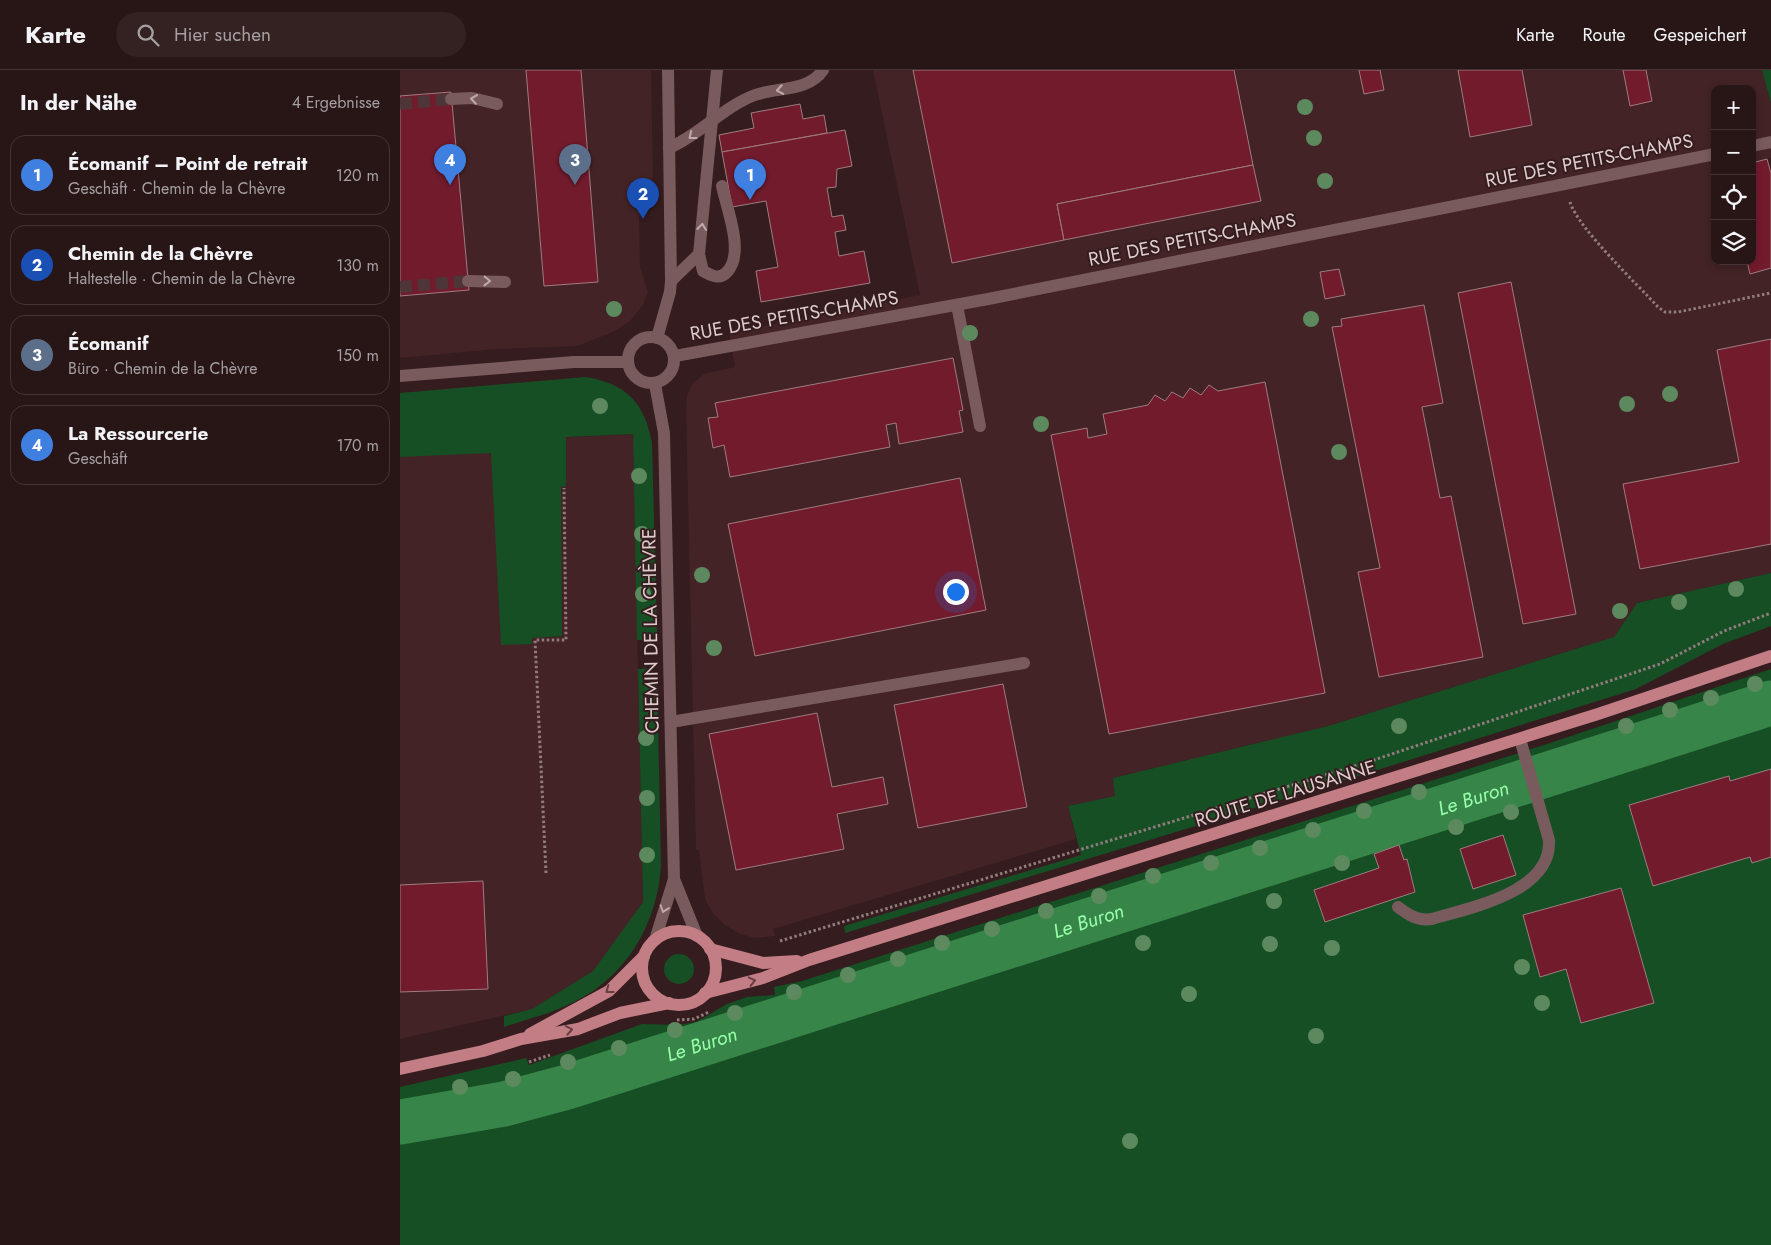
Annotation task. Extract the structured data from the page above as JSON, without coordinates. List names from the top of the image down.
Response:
{
  "streets": {
    "main road": ["ROUTE DE LAUSANNE"],
    "street": ["RUE DES PETITS-CHAMPS", "CHEMIN DE LA CHÈVRE"]
  },
  "crossings": [
    ["RUE DES PETITS-CHAMPS", "CHEMIN DE LA CHÈVRE"],
    ["CHEMIN DE LA CHÈVRE", "ROUTE DE LAUSANNE"]
  ],
  "water": ["Le Buron"],
  "page": {
    "header": "Karte",
    "search": "Hier suchen",
    "nav": ["Karte", "Route", "Gespeichert"],
    "heading": ["In der Nähe", "4 Ergebnisse"],
    "map_buttons": ["+", "−"],
    "list": [
      {
        "mark": "1",
        "name": "Écomanif – Point de retrait",
        "note": "Geschäft · Chemin de la Chèvre",
        "value": "120 m"
      },
      {
        "mark": "2",
        "name": "Chemin de la Chèvre",
        "note": "Haltestelle · Chemin de la Chèvre",
        "value": "130 m"
      },
      {
        "mark": "3",
        "name": "Écomanif",
        "note": "Büro · Chemin de la Chèvre",
        "value": "150 m"
      },
      {
        "mark": "4",
        "name": "La Ressourcerie",
        "note": "Geschäft",
        "value": "170 m"
      }
    ],
    "pins": [
      "3",
      "4",
      "1",
      "2"
    ]
  }
}
